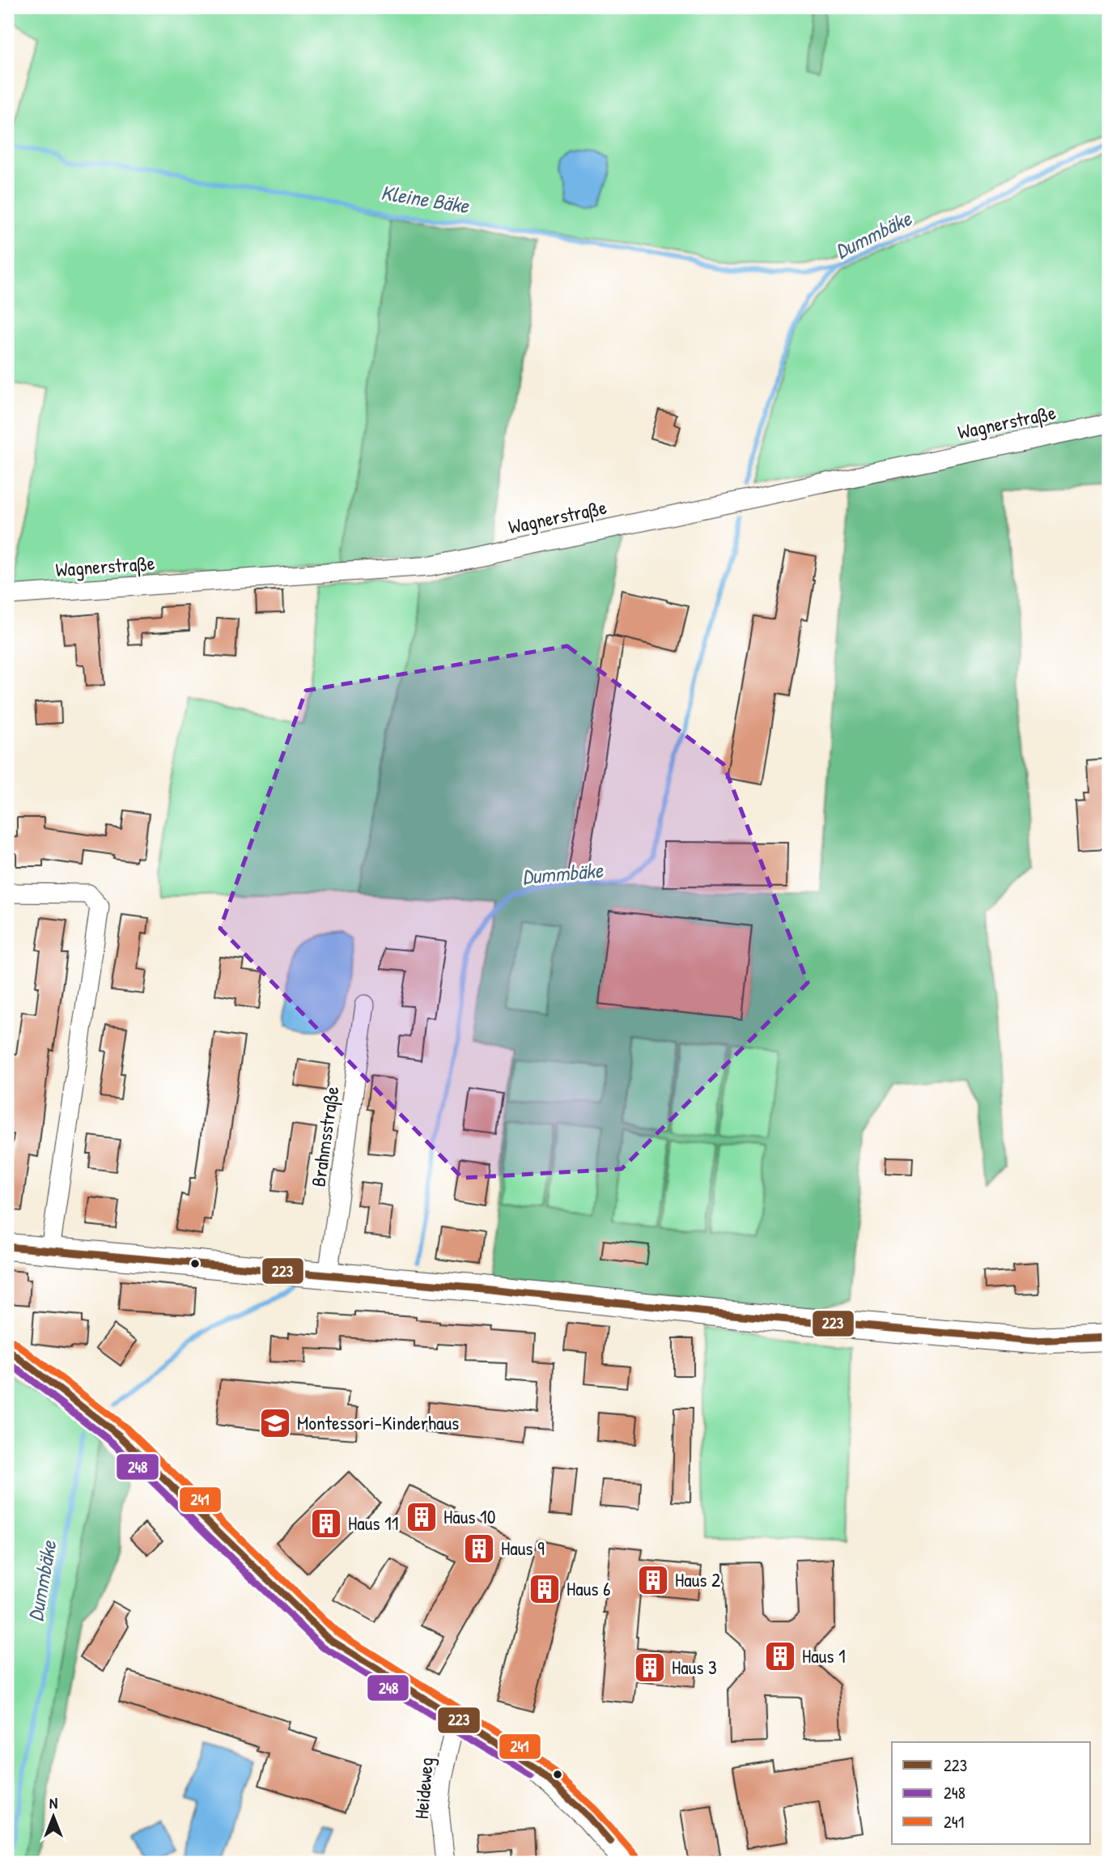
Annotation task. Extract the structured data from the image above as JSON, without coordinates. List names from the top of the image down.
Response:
{
  "streets": {
    "street": ["Wagnerstraße", "Brahmsstraße", "Heideweg"]
  },
  "water": ["Kleine Bäke", "Dummbäke"],
  "places": {
    "school or university": ["Montessori-Kinderhaus"],
    "building": [
      "Haus 10",
      "Haus 11",
      "Haus 9",
      "Haus 2",
      "Haus 6",
      "Haus 1",
      "Haus 3"
    ]
  },
  "lines": ["transit line 223", "transit line 241", "transit line 248"],
  "legend": ["223", "248", "241"],
  "north": "top"
}
